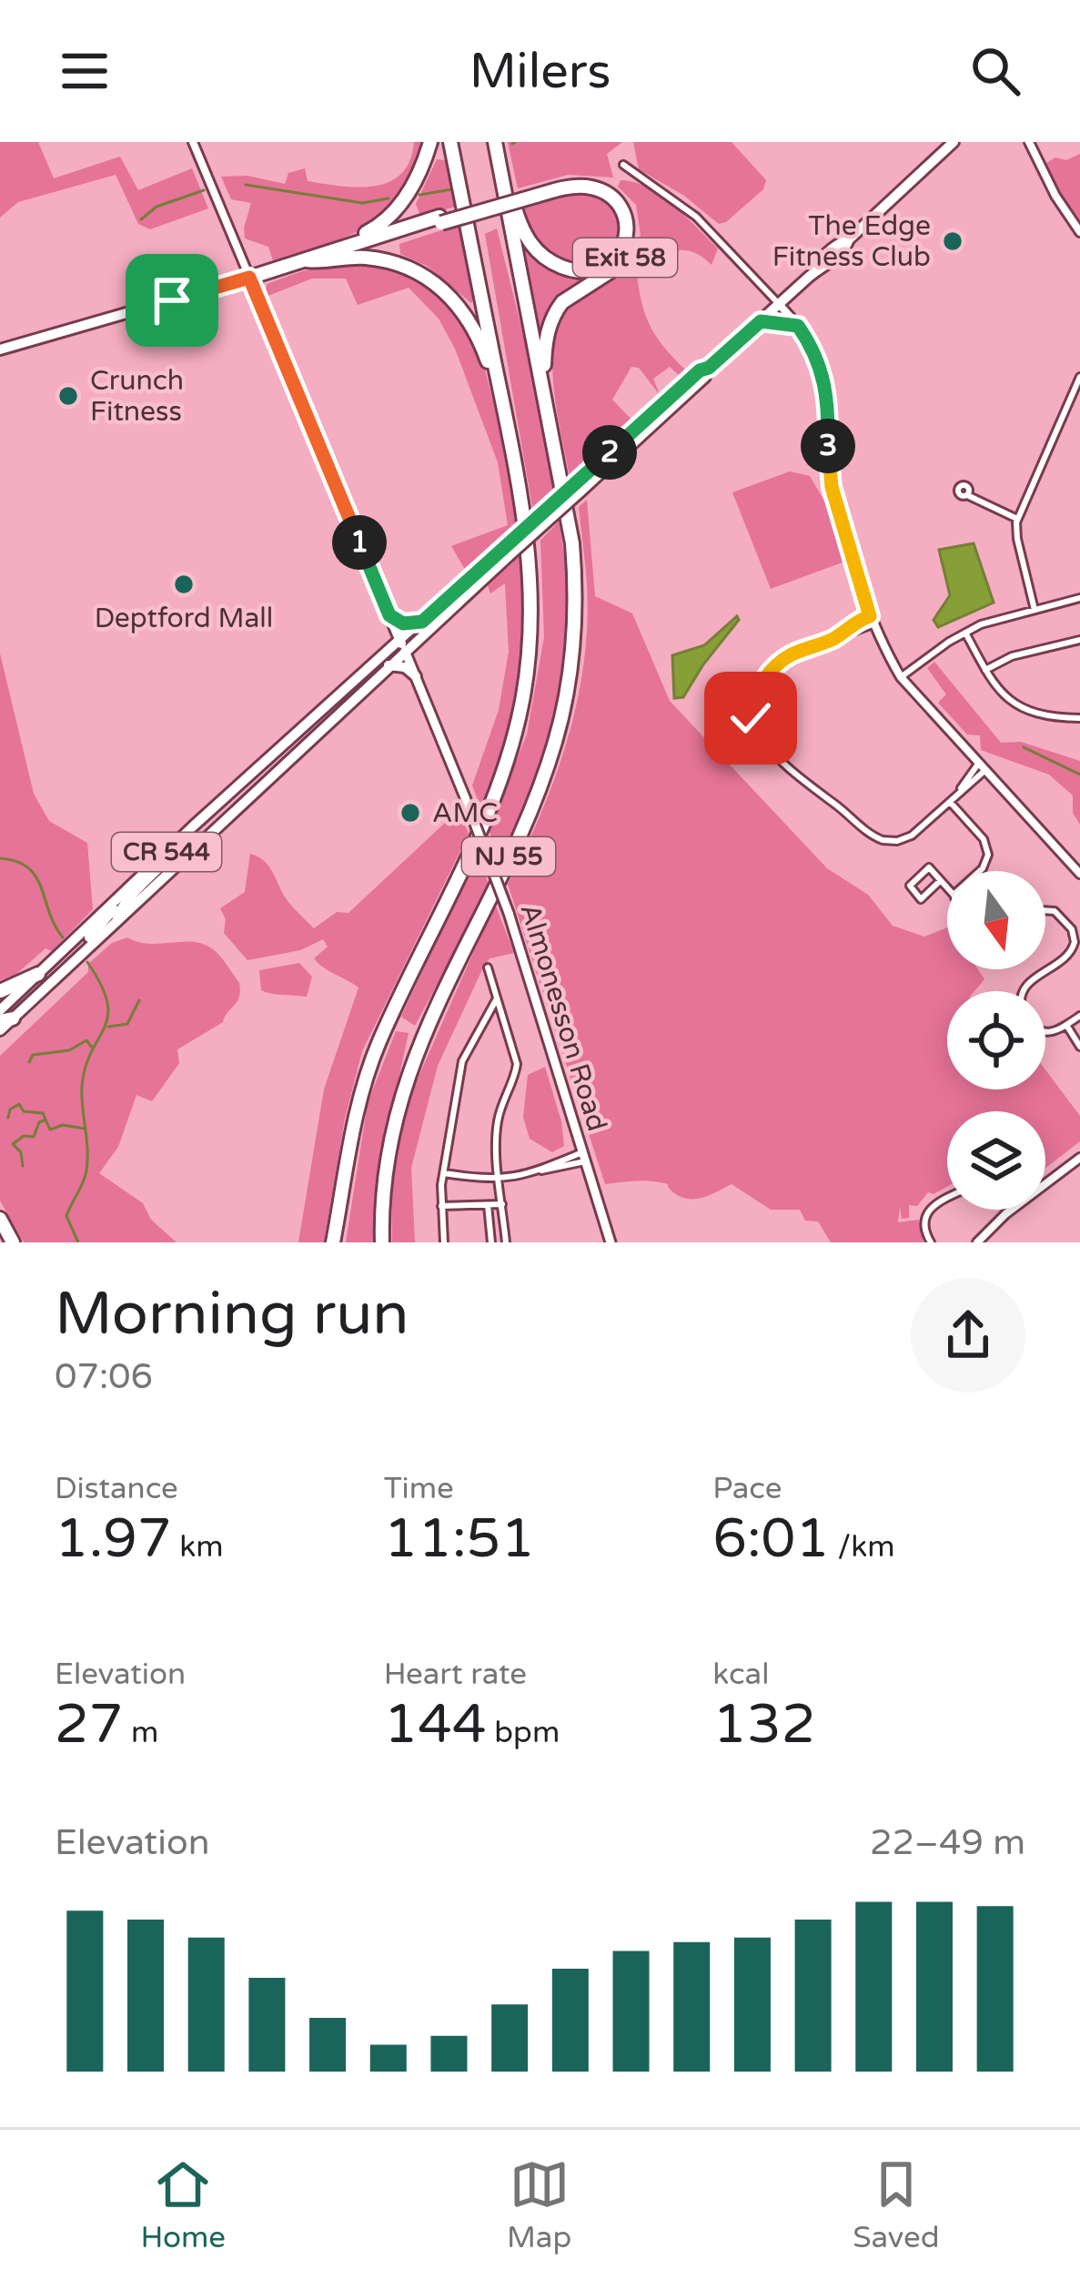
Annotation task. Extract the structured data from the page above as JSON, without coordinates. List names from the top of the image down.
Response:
{
  "streets": {
    "highway": ["Exit 58", "NJ 55"],
    "main road": ["CR 544", "Almonesson Road"]
  },
  "crossings": [
    ["Exit 58", "NJ 55"],
    ["CR 544", "Almonesson Road"]
  ],
  "places": [
    "The Edge Fitness Club",
    "Crunch Fitness",
    "Deptford Mall",
    "AMC"
  ],
  "north": "bottom",
  "page": {
    "header": "Milers",
    "pins": ["3", "2", "1"],
    "heading": ["Morning run", "07:06"],
    "stats": [
      ["Distance", "1.97 km"],
      ["Time", "11:51"],
      ["Pace", "6:01 /km"],
      ["Elevation", "27 m"],
      ["Heart rate", "144 bpm"],
      ["kcal", "132"]
    ],
    "chart": ["Elevation", "22–49 m"],
    "tabs": ["Home", "Map", "Saved"]
  }
}
